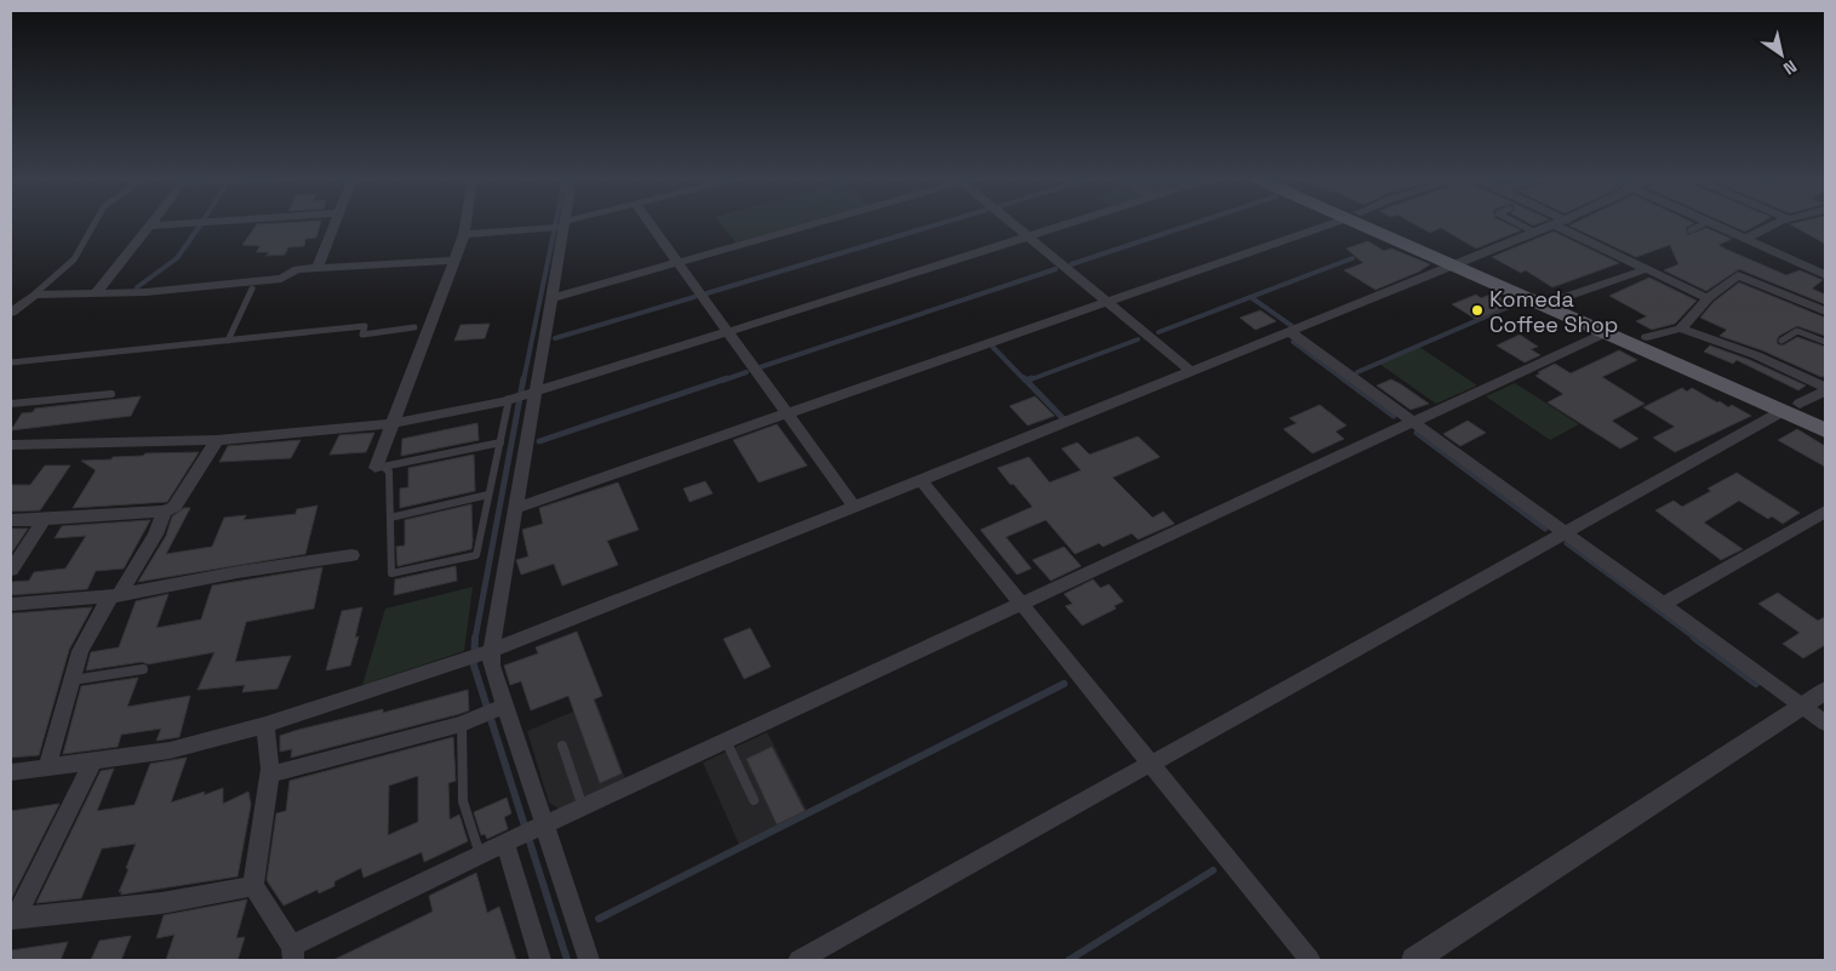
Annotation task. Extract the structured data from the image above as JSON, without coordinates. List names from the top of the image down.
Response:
{
  "places": ["Komeda Coffee Shop"],
  "north": "bottom right"
}
